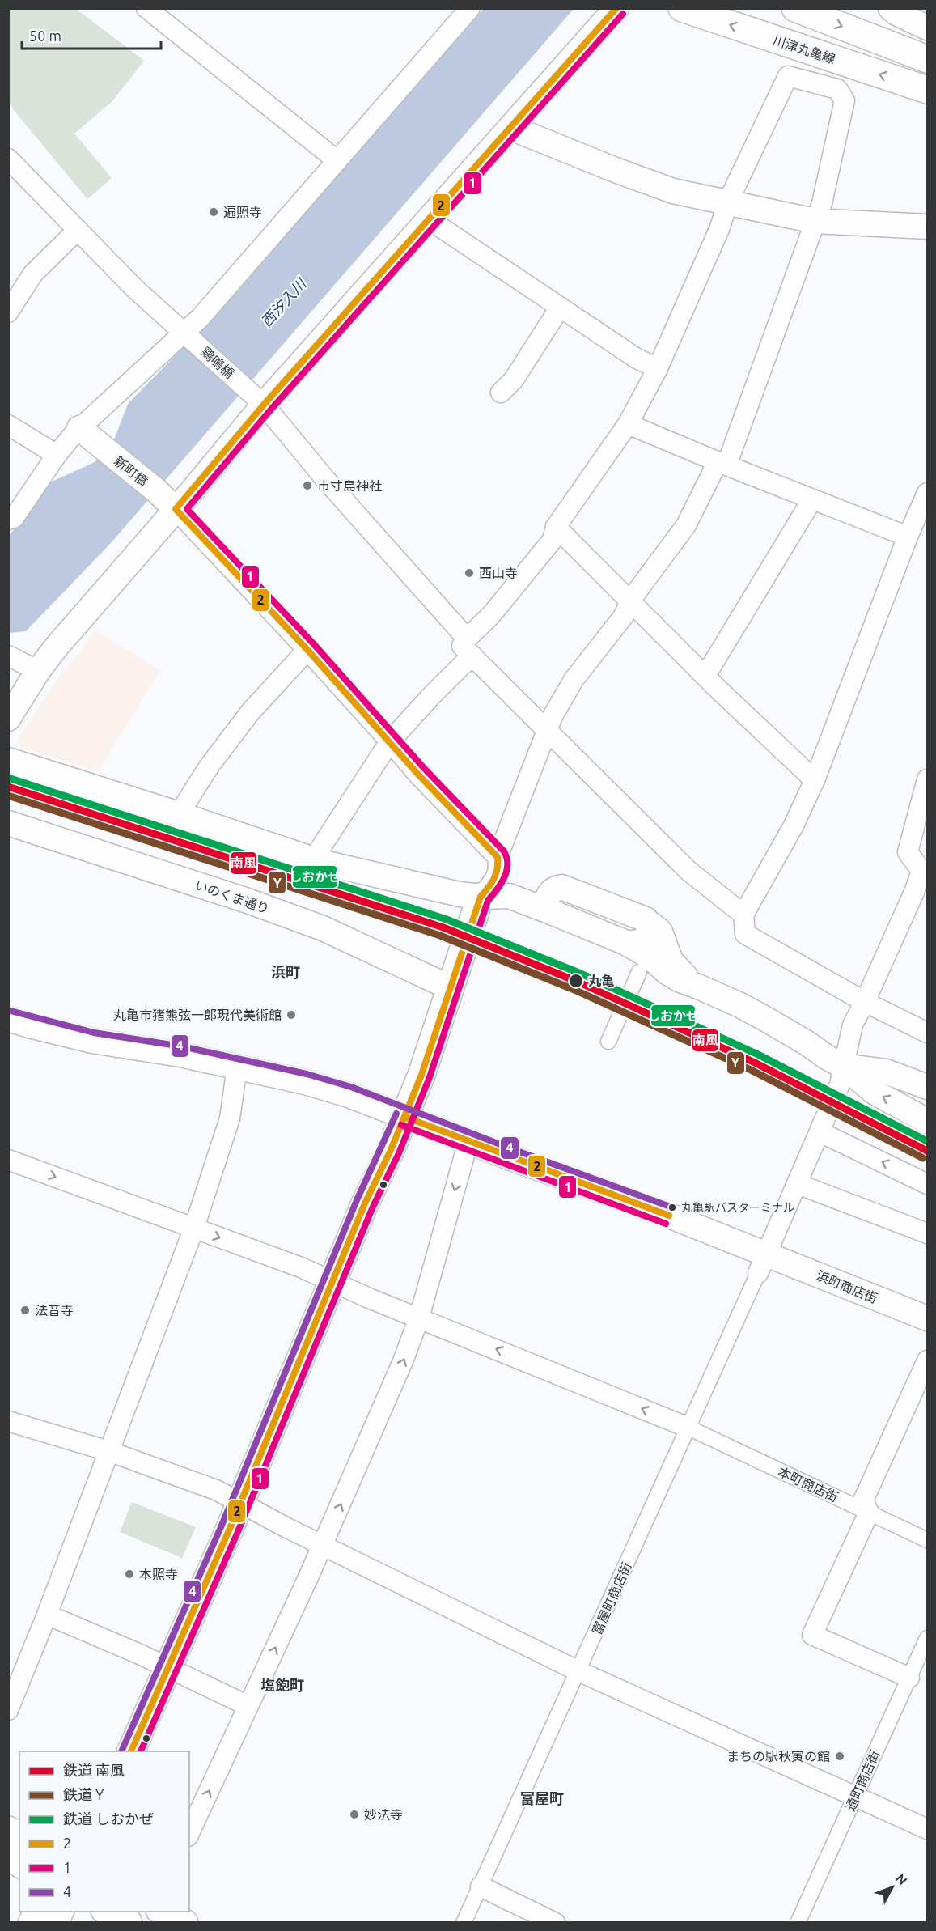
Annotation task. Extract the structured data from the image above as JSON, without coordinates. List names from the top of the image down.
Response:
{
  "streets": {
    "main road": ["川津丸亀線"],
    "street": [
      "鶏鳴橋",
      "新町橋",
      "いのくま通り",
      "浜町商店街",
      "本町商店街",
      "富屋町商店街",
      "通町商店街"
    ]
  },
  "crossings": [
    ["浜町商店街", "富屋町商店街"],
    ["本町商店街", "富屋町商店街"]
  ],
  "districts": ["浜町", "塩飽町", "富屋町"],
  "water": ["西汐入川"],
  "places": [
    "遍照寺",
    "市寸島神社",
    "西山寺",
    "丸亀",
    "丸亀市猪熊弦一郎現代美術館",
    "丸亀駅バスターミナル",
    "法音寺",
    "本照寺",
    "まちの駅秋寅の館",
    "妙法寺"
  ],
  "lines": [
    "transit line 2",
    "transit line 1",
    "rail line しおかぜ",
    "rail line 南風",
    "rail line Y",
    "transit line 4"
  ],
  "legend": [
    "鉄道 南風",
    "鉄道 Y",
    "鉄道 しおかぜ",
    "2",
    "1",
    "4"
  ],
  "scale_bar": "50 m",
  "north": "top right"
}
